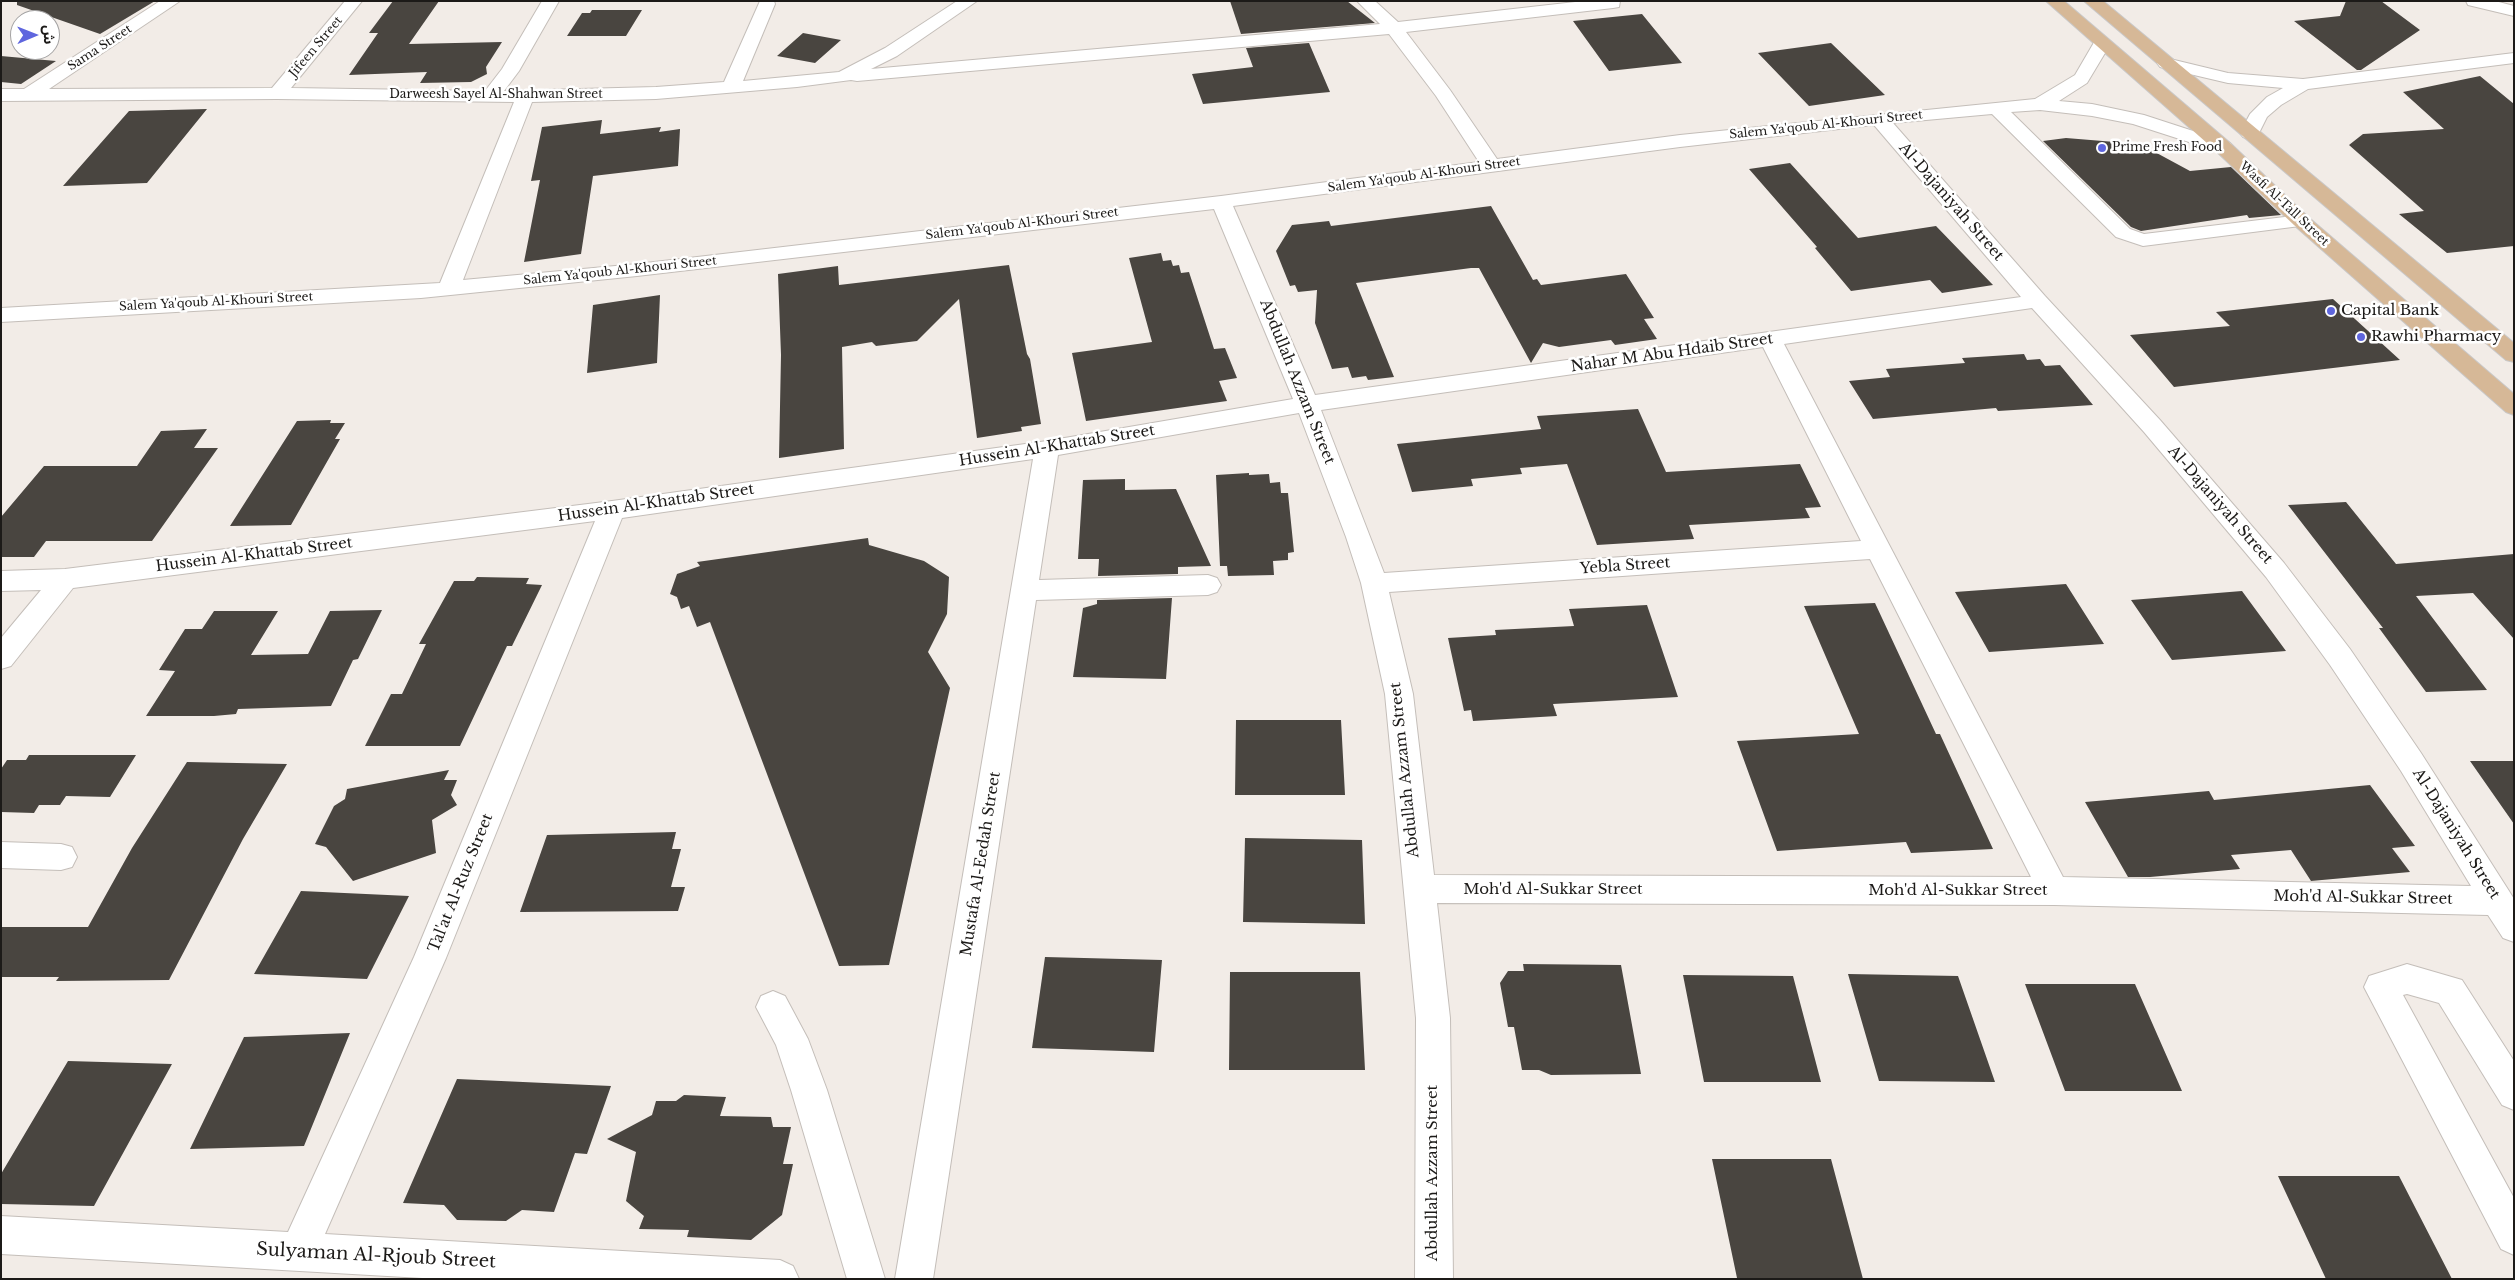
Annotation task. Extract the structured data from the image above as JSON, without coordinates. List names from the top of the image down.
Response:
{
  "streets": {
    "main road": ["Wasfi Al-Tall Street"],
    "street": [
      "Jifeen Street",
      "Sama Street",
      "Darweesh Sayel Al-Shahwan Street",
      "Salem Ya'qoub Al-Khouri Street",
      "Al-Dajaniyah Street",
      "Nahar M Abu Hdaib Street",
      "Abdullah Azzam Street",
      "Hussein Al-Khattab Street",
      "Yebla Street",
      "Mustafa Al-Eedah Street",
      "Tal'at Al-Ruz Street",
      "Moh'd Al-Sukkar Street",
      "Sulyaman Al-Rjoub Street"
    ]
  },
  "crossings": [
    ["Jifeen Street", "Darweesh Sayel Al-Shahwan Street"],
    ["Sama Street", "Darweesh Sayel Al-Shahwan Street"],
    ["Salem Ya'qoub Al-Khouri Street", "Al-Dajaniyah Street"],
    ["Salem Ya'qoub Al-Khouri Street", "Wasfi Al-Tall Street"],
    ["Salem Ya'qoub Al-Khouri Street", "Abdullah Azzam Street"],
    ["Al-Dajaniyah Street", "Nahar M Abu Hdaib Street"],
    ["Al-Dajaniyah Street", "Moh'd Al-Sukkar Street"],
    ["Nahar M Abu Hdaib Street", "Abdullah Azzam Street"],
    ["Nahar M Abu Hdaib Street", "Hussein Al-Khattab Street"],
    ["Abdullah Azzam Street", "Hussein Al-Khattab Street"],
    ["Abdullah Azzam Street", "Yebla Street"],
    ["Abdullah Azzam Street", "Moh'd Al-Sukkar Street"],
    ["Hussein Al-Khattab Street", "Mustafa Al-Eedah Street"],
    ["Hussein Al-Khattab Street", "Tal'at Al-Ruz Street"],
    ["Tal'at Al-Ruz Street", "Sulyaman Al-Rjoub Street"]
  ],
  "places": ["Prime Fresh Food", "Capital Bank", "Rawhi Pharmacy"],
  "north": "right"
}
